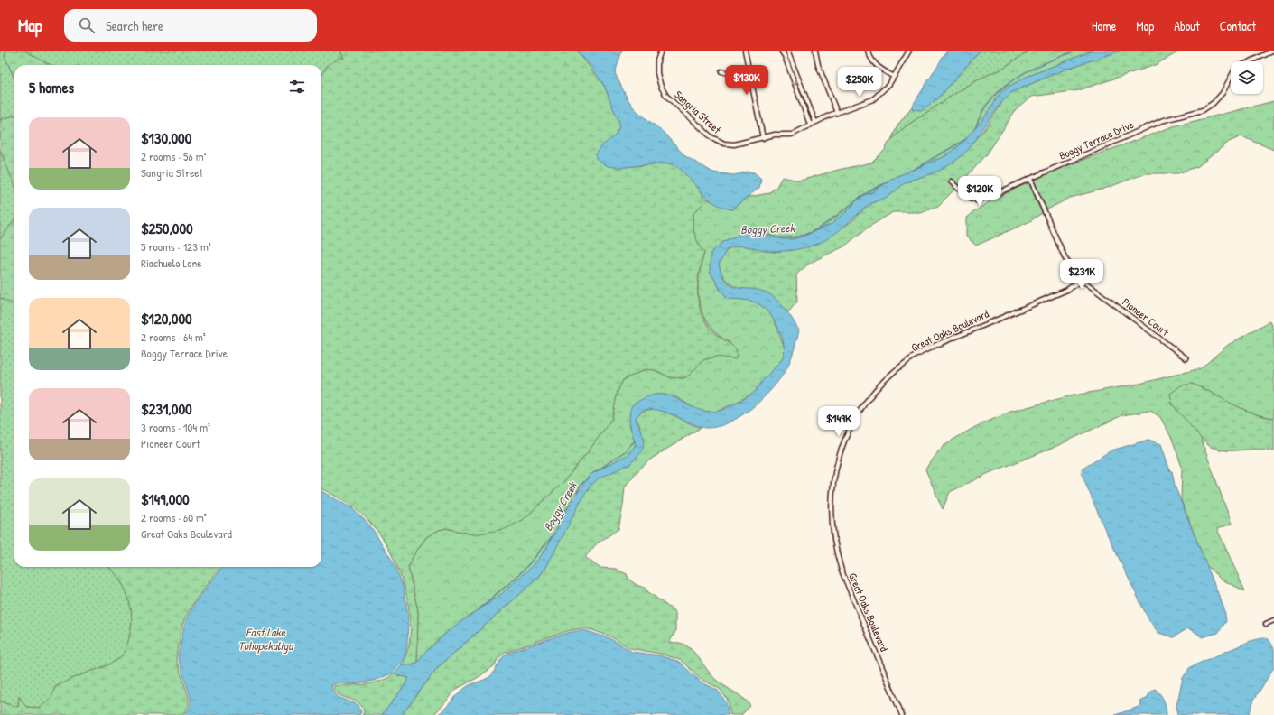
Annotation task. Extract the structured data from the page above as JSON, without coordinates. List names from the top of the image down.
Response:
{
  "streets": {
    "street": [
      "Sangria Street",
      "Boggy Terrace Drive",
      "Pioneer Court",
      "Great Oaks Boulevard"
    ]
  },
  "crossings": [
    ["Boggy Terrace Drive", "Pioneer Court"],
    ["Pioneer Court", "Great Oaks Boulevard"]
  ],
  "water": ["Boggy Creek", "East Lake Tohopekaliga"],
  "page": {
    "header": "Map",
    "search": "Search here",
    "nav": [
      "Home",
      "Map",
      "About",
      "Contact"
    ],
    "price": [
      "$130K",
      "$250K",
      "$120K",
      "$231K",
      "$149K"
    ],
    "heading": "5 homes",
    "list": [
      {
        "name": "$130,000",
        "note": "2 rooms · 56 m² · Sangria Street"
      },
      {
        "name": "$250,000",
        "note": "5 rooms · 123 m² · Riachuelo Lane"
      },
      {
        "name": "$120,000",
        "note": "2 rooms · 64 m² · Boggy Terrace Drive"
      },
      {
        "name": "$231,000",
        "note": "3 rooms · 104 m² · Pioneer Court"
      },
      {
        "name": "$149,000",
        "note": "2 rooms · 60 m² · Great Oaks Boulevard"
      }
    ]
  }
}
